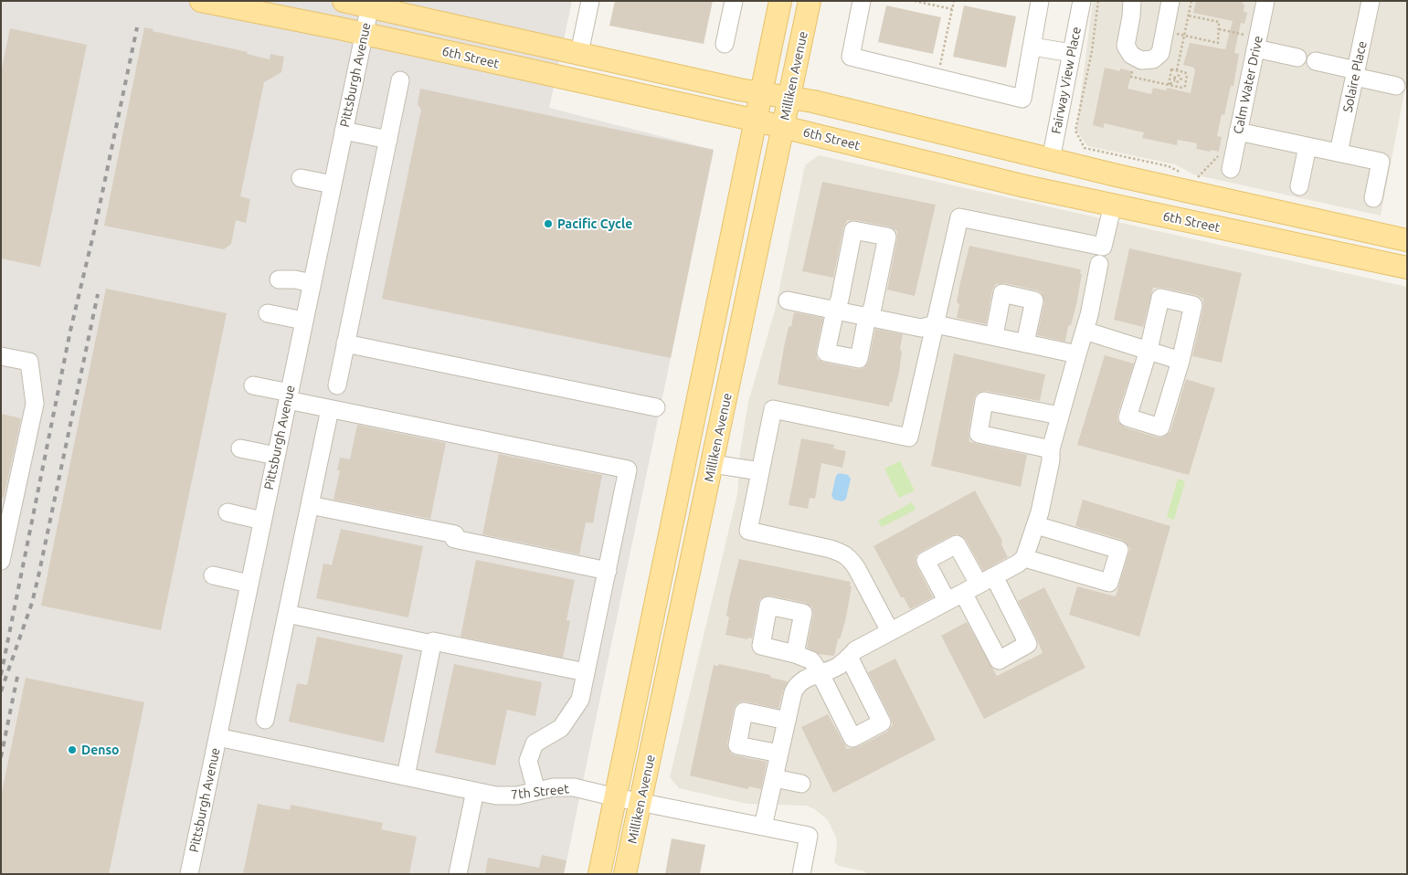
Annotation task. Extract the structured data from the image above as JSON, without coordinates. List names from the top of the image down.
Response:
{
  "streets": {
    "main road": ["6th Street", "Milliken Avenue"],
    "street": [
      "Pittsburgh Avenue",
      "Solaire Place",
      "Fairway View Place",
      "Calm Water Drive",
      "7th Street"
    ]
  },
  "crossings": [
    ["6th Street", "Pittsburgh Avenue"],
    ["6th Street", "Milliken Avenue"],
    ["Pittsburgh Avenue", "7th Street"],
    ["Milliken Avenue", "7th Street"]
  ],
  "places": ["Pacific Cycle", "Denso"]
}
